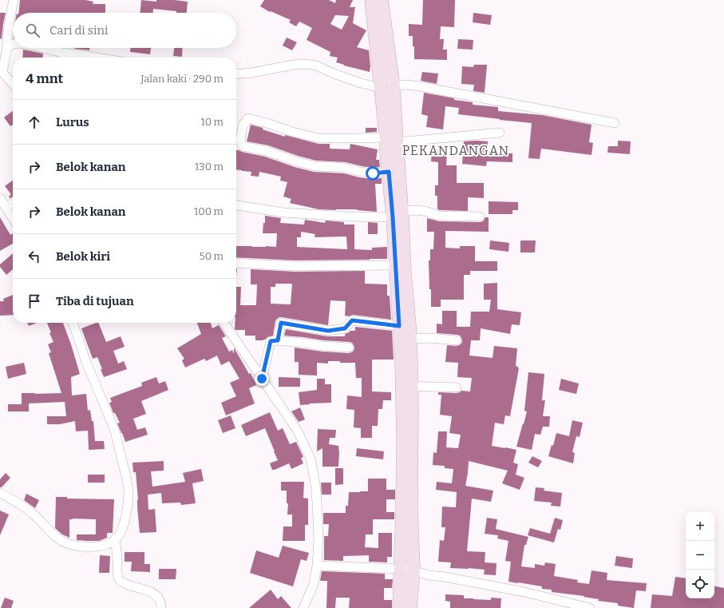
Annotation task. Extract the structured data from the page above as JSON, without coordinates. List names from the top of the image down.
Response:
{
  "districts": ["PEKANDANGAN"],
  "page": {
    "search": "Cari di sini",
    "heading": ["4 mnt", "Jalan kaki · 290 m"],
    "list": [
      ["Lurus", "10 m"],
      ["Belok kanan", "130 m"],
      ["Belok kanan", "100 m"],
      ["Belok kiri", "50 m"],
      "Tiba di tujuan"
    ],
    "map_buttons": ["+", "−"]
  }
}
